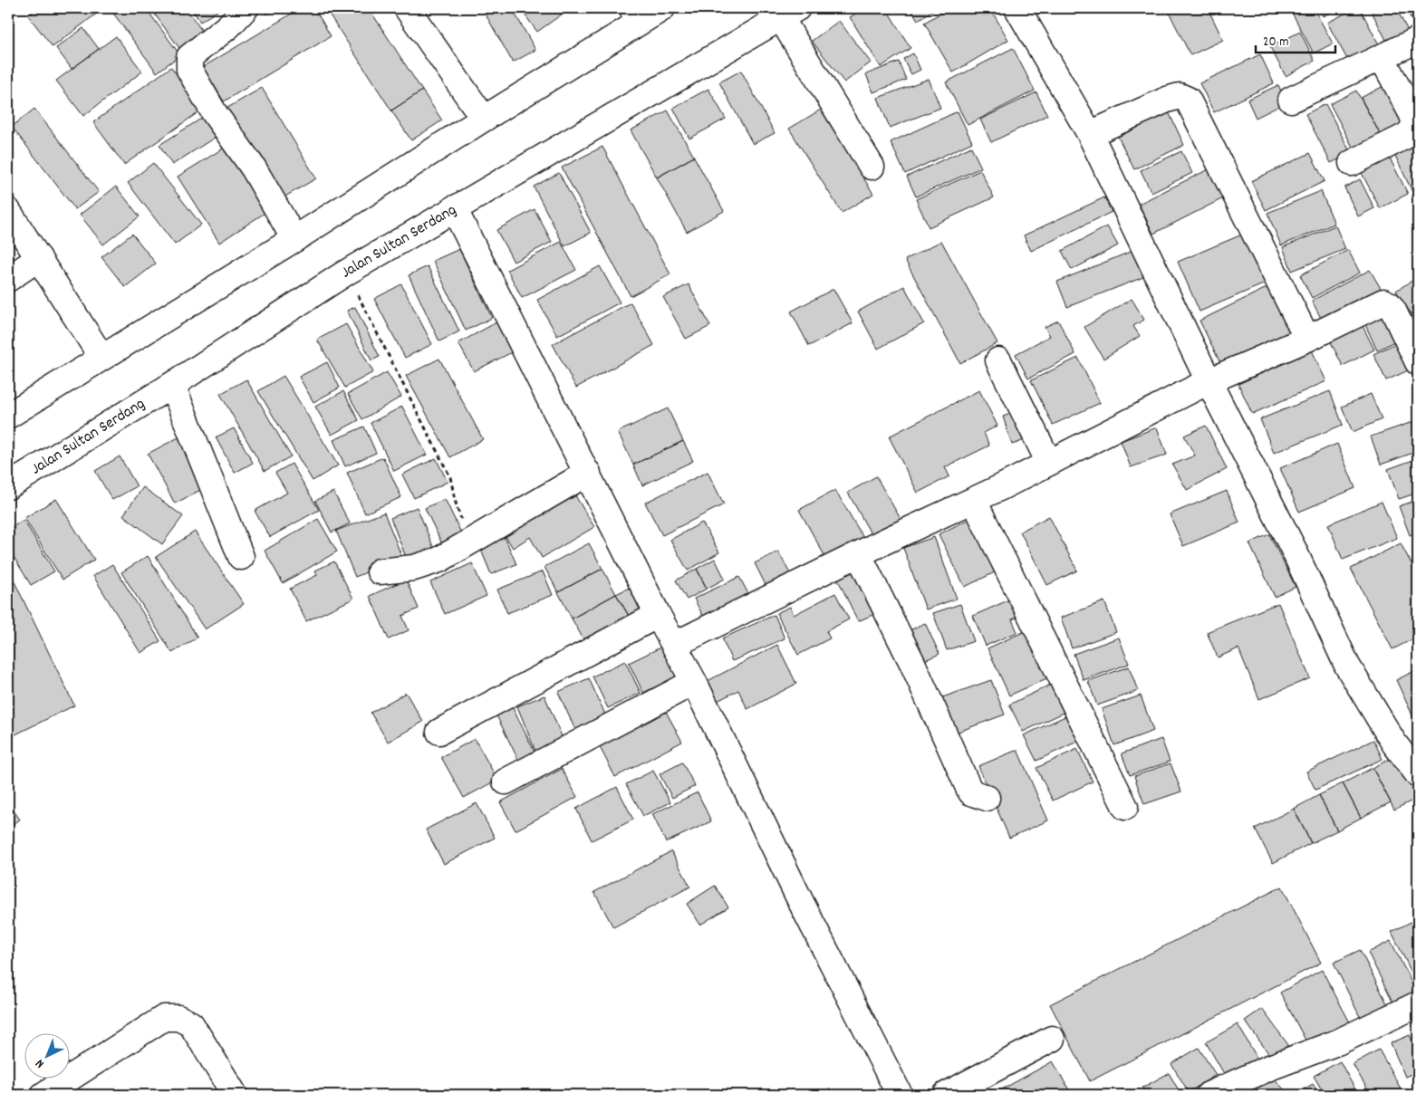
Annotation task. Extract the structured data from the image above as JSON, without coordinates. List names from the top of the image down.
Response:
{
  "streets": {
    "main road": ["Jalan Sultan Serdang"]
  },
  "scale_bar": "20 m",
  "north": "bottom left"
}
